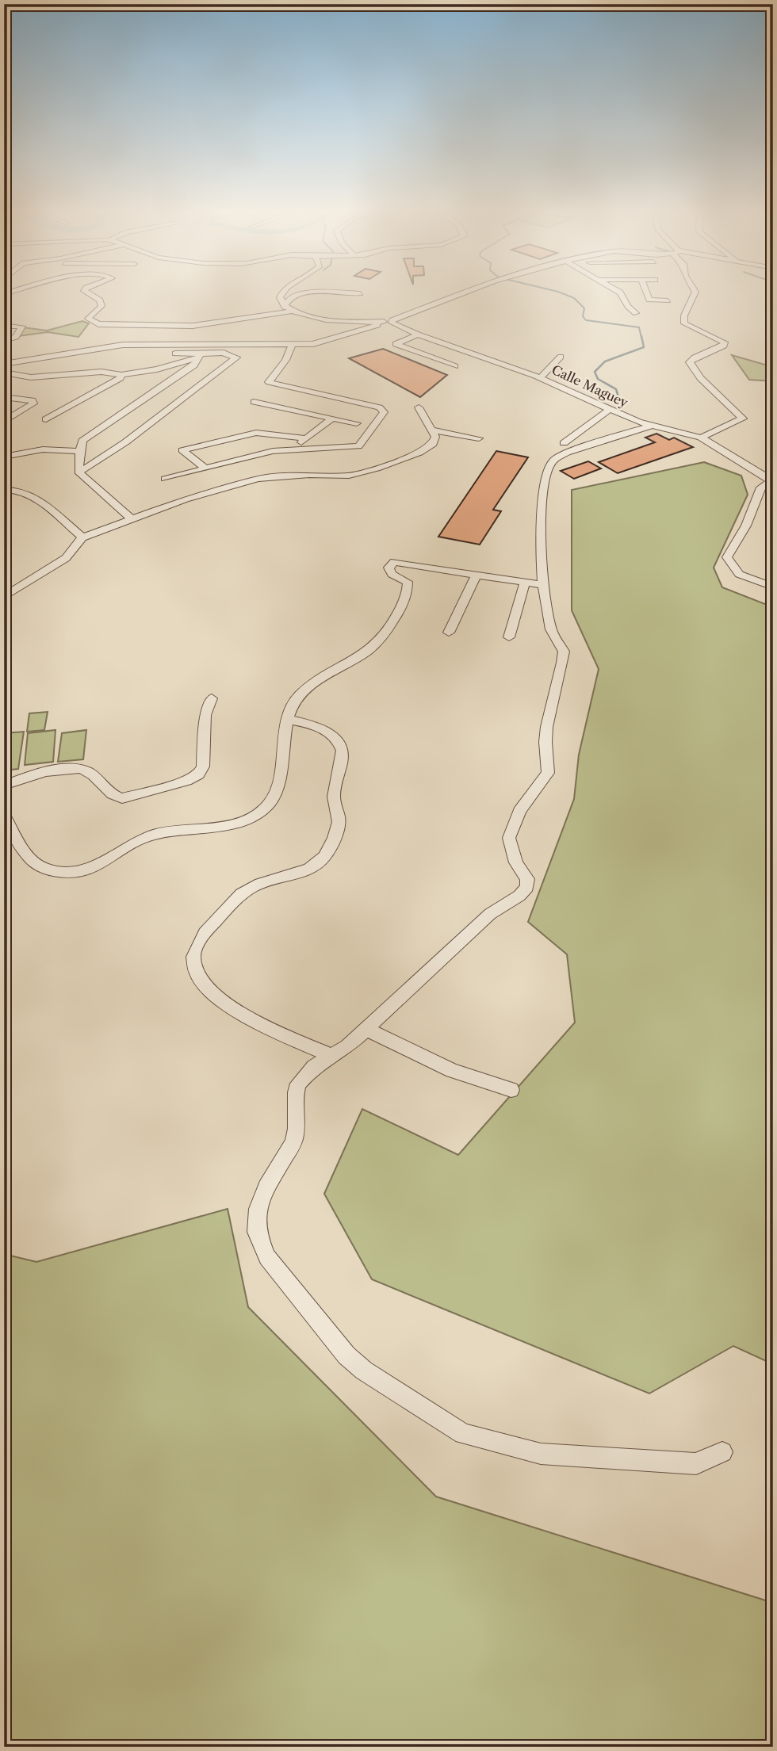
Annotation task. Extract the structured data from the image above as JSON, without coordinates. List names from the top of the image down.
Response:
{
  "streets": {
    "street": ["Calle Maguey"]
  }
}
